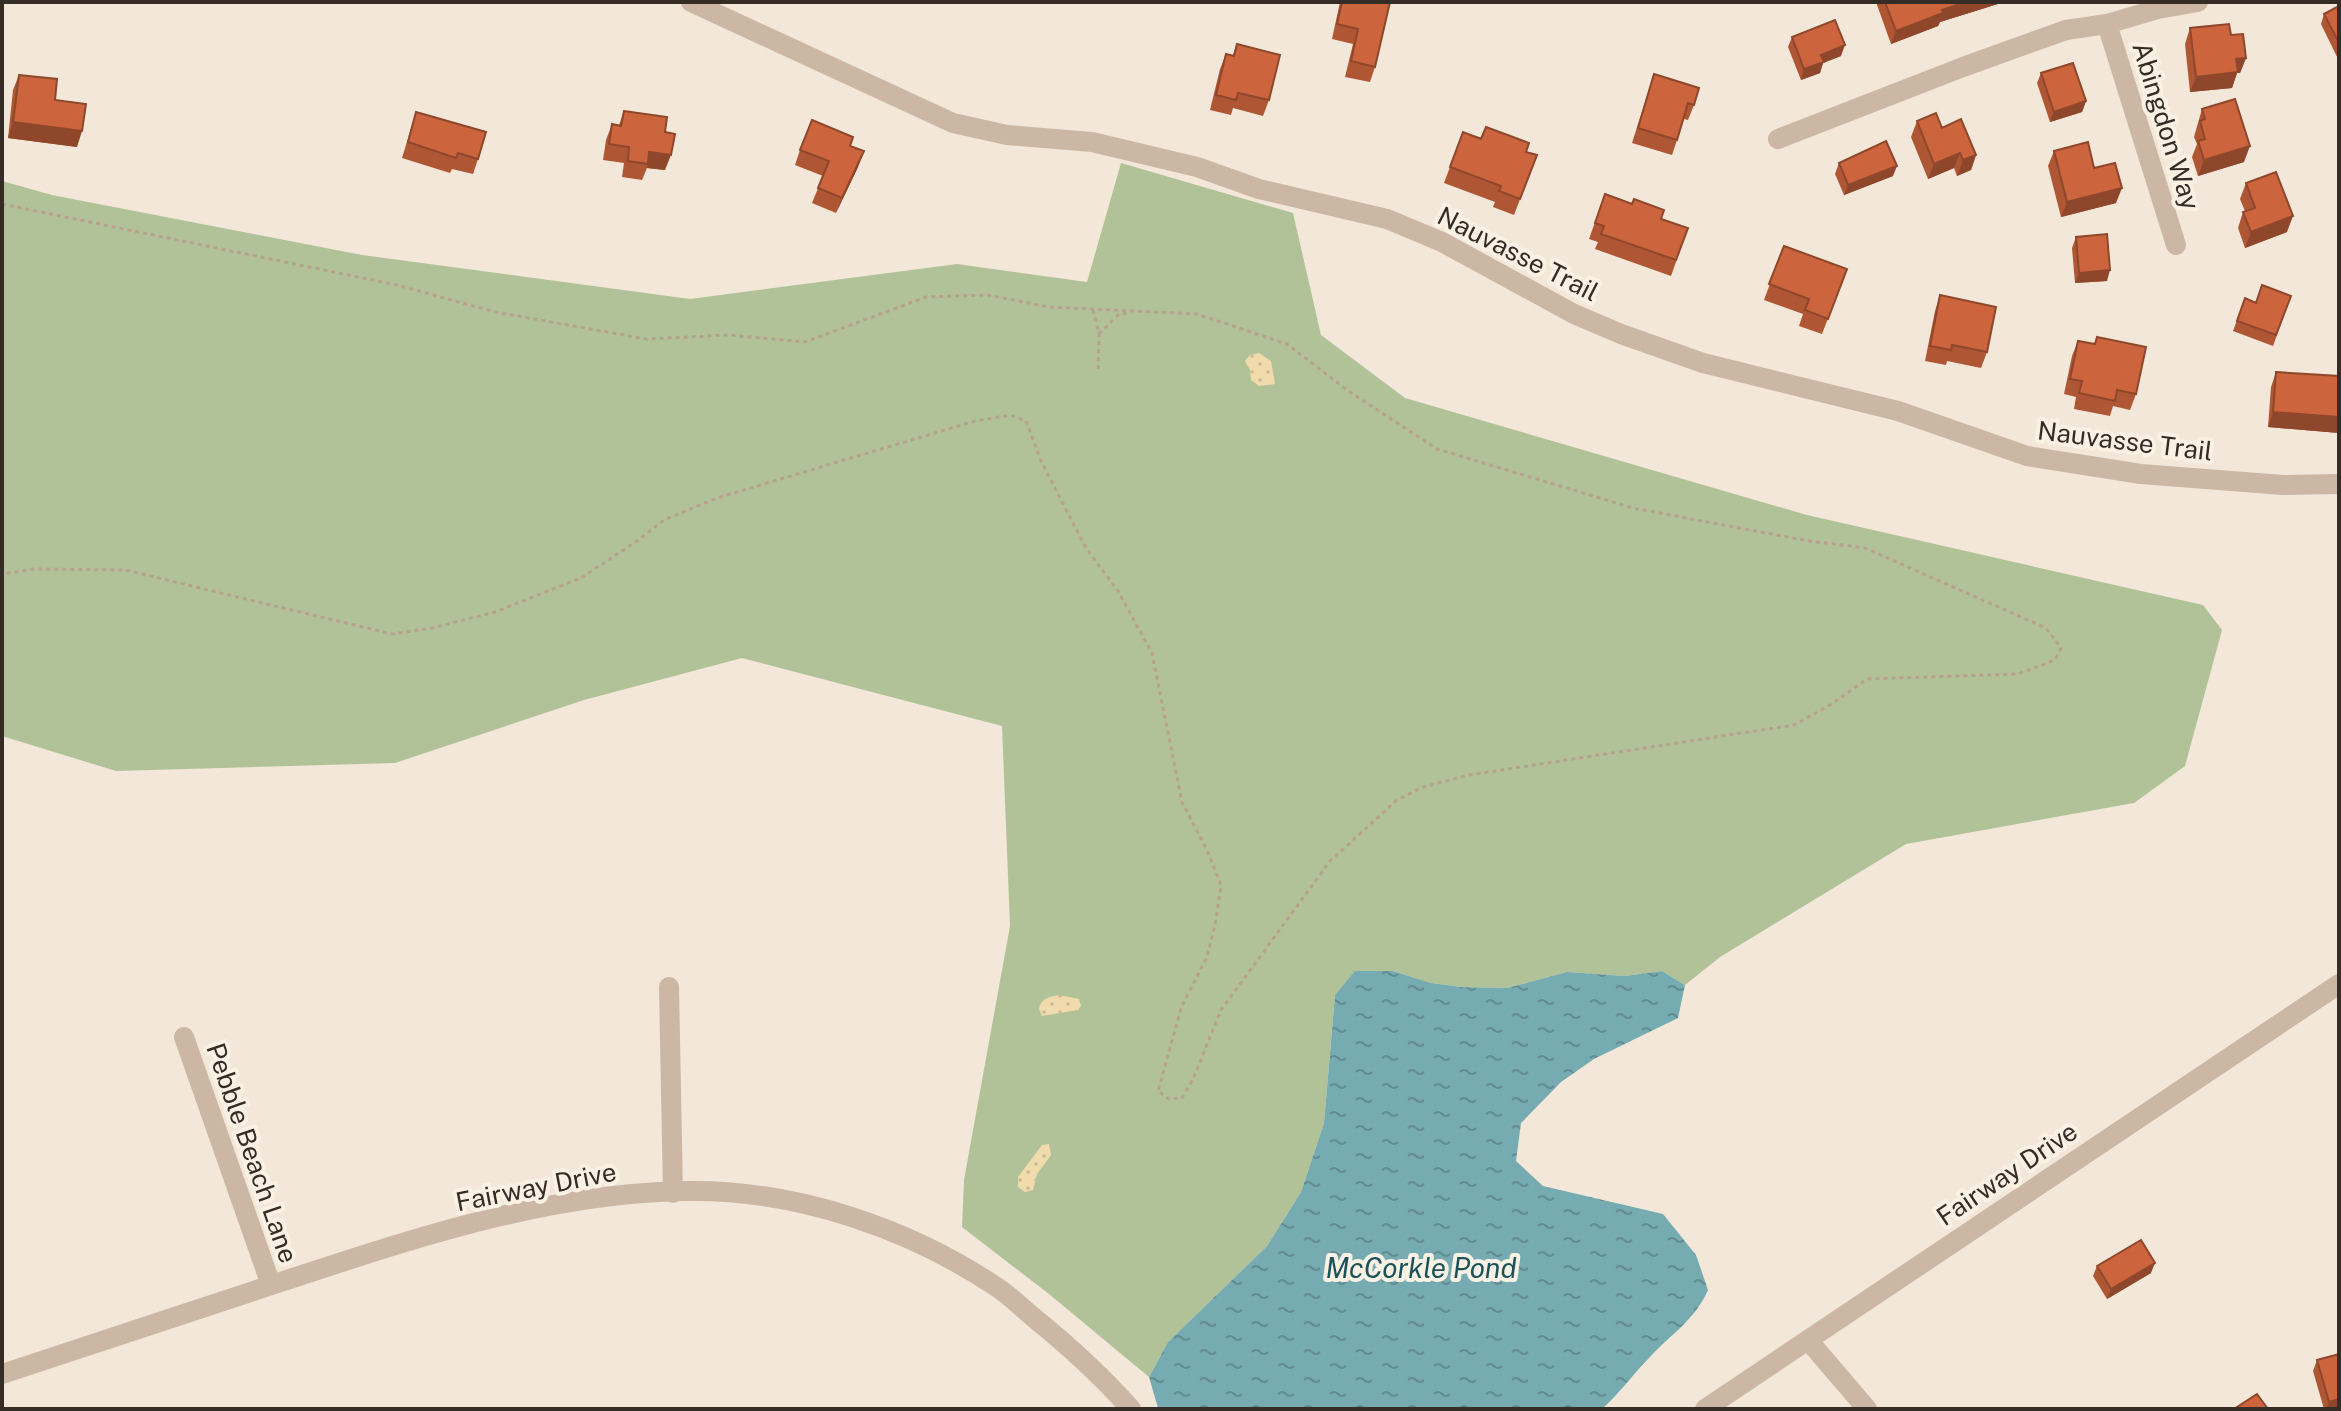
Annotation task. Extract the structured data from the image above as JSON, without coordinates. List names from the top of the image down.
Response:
{
  "streets": {
    "street": [
      "Abingdon Way",
      "Nauvasse Trail",
      "Pebble Beach Lane",
      "Fairway Drive"
    ]
  },
  "crossings": [
    ["Pebble Beach Lane", "Fairway Drive"]
  ],
  "water": ["McCorkle Pond"]
}
